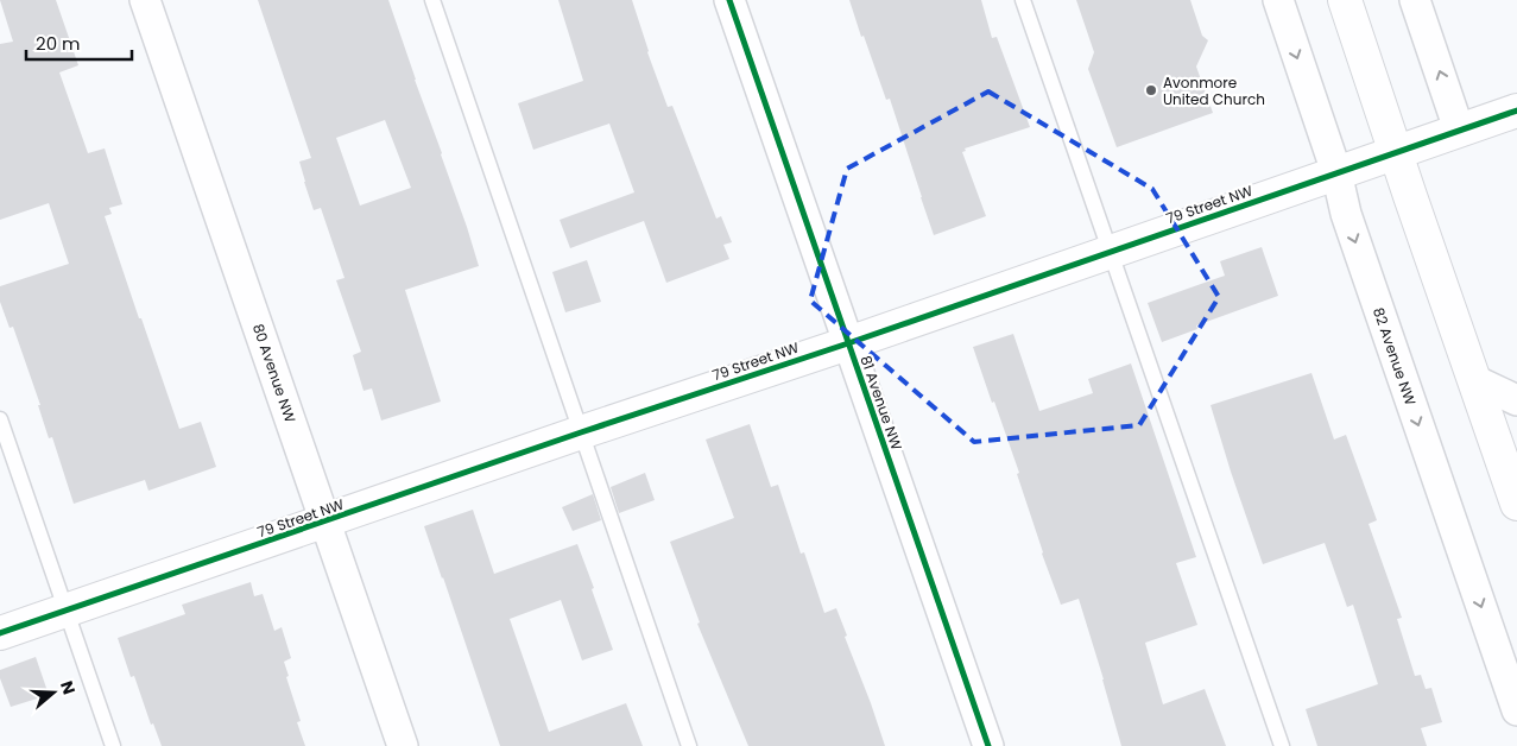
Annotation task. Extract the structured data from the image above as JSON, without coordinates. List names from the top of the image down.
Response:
{
  "streets": {
    "street": [
      "79 Street NW",
      "82 Avenue NW",
      "80 Avenue NW",
      "81 Avenue NW"
    ]
  },
  "crossings": [
    ["79 Street NW", "82 Avenue NW"],
    ["79 Street NW", "80 Avenue NW"],
    ["79 Street NW", "81 Avenue NW"]
  ],
  "places": ["Avonmore United Church"],
  "scale_bar": "20 m",
  "north": "right"
}
